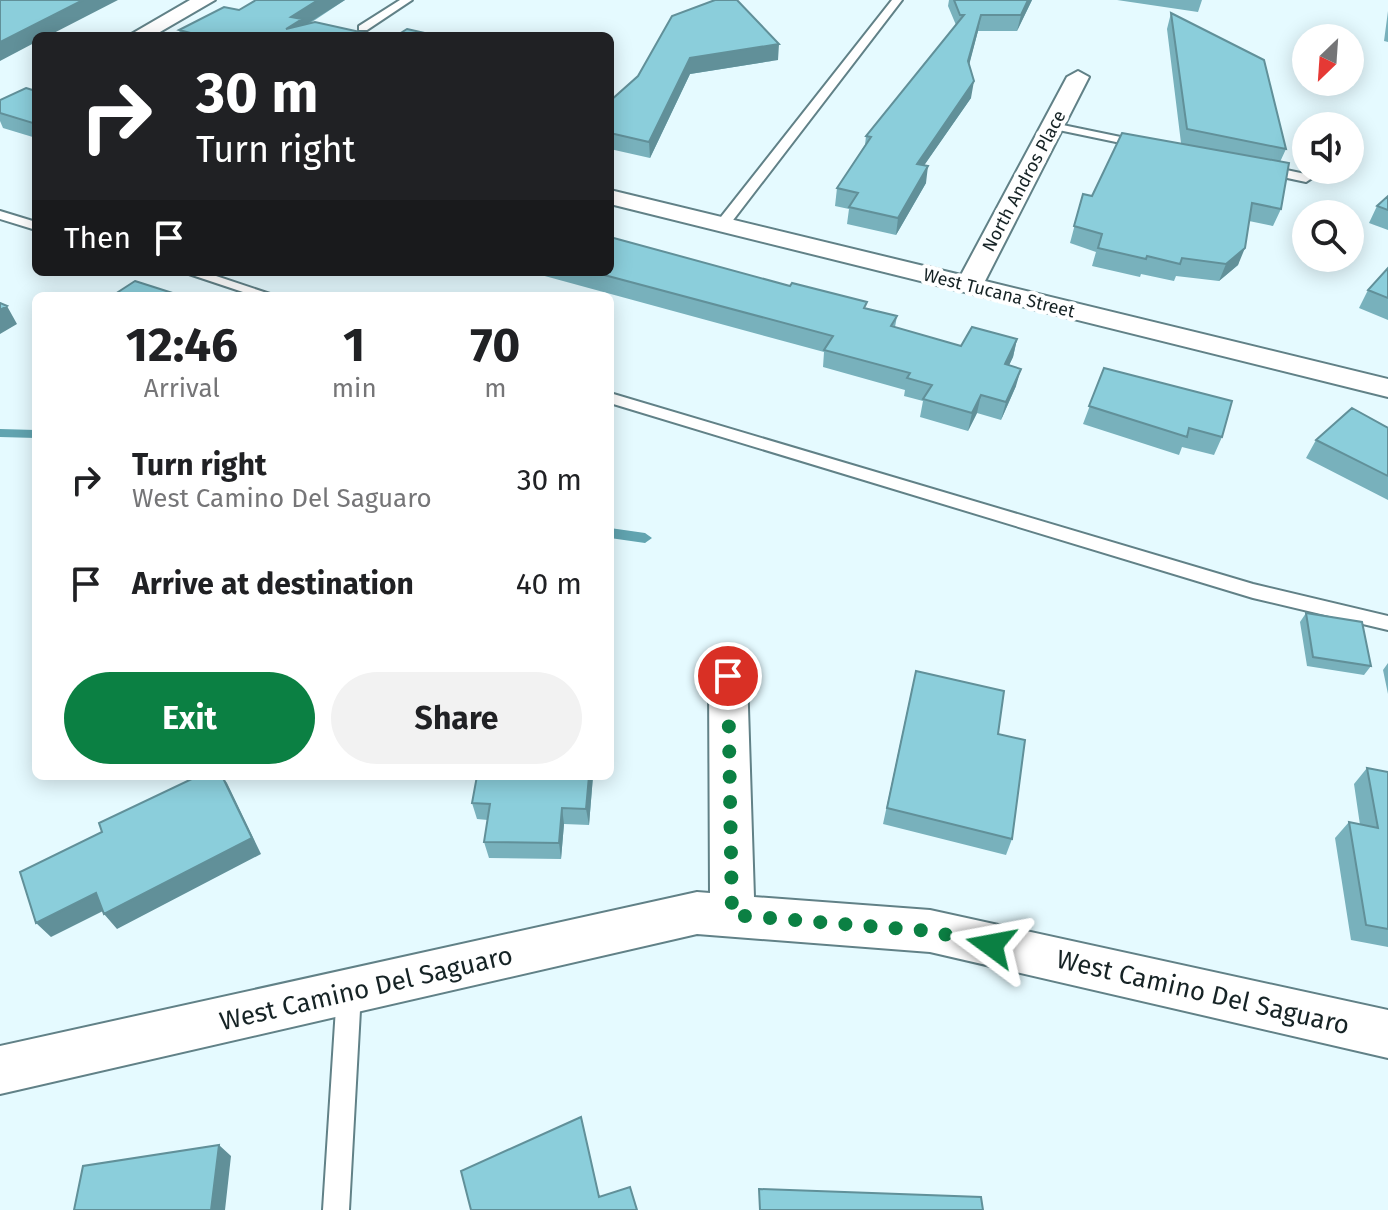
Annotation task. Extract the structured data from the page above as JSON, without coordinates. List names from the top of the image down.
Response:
{
  "streets": {
    "street": ["North Andros Place", "West Tucana Street", "West Camino Del Saguaro"]
  },
  "crossings": [
    ["North Andros Place", "West Tucana Street"]
  ],
  "north": "bottom left",
  "page": {
    "turn": ["30 m", "Turn right"],
    "then": "Then",
    "eta": [
      "12:46",
      "Arrival",
      "1",
      "min",
      "70",
      "m"
    ],
    "list": [
      {
        "name": "Turn right",
        "note": "West Camino Del Saguaro",
        "value": "30 m"
      },
      {
        "name": "Arrive at destination",
        "value": "40 m"
      }
    ],
    "buttons": ["Exit", "Share"]
  }
}
